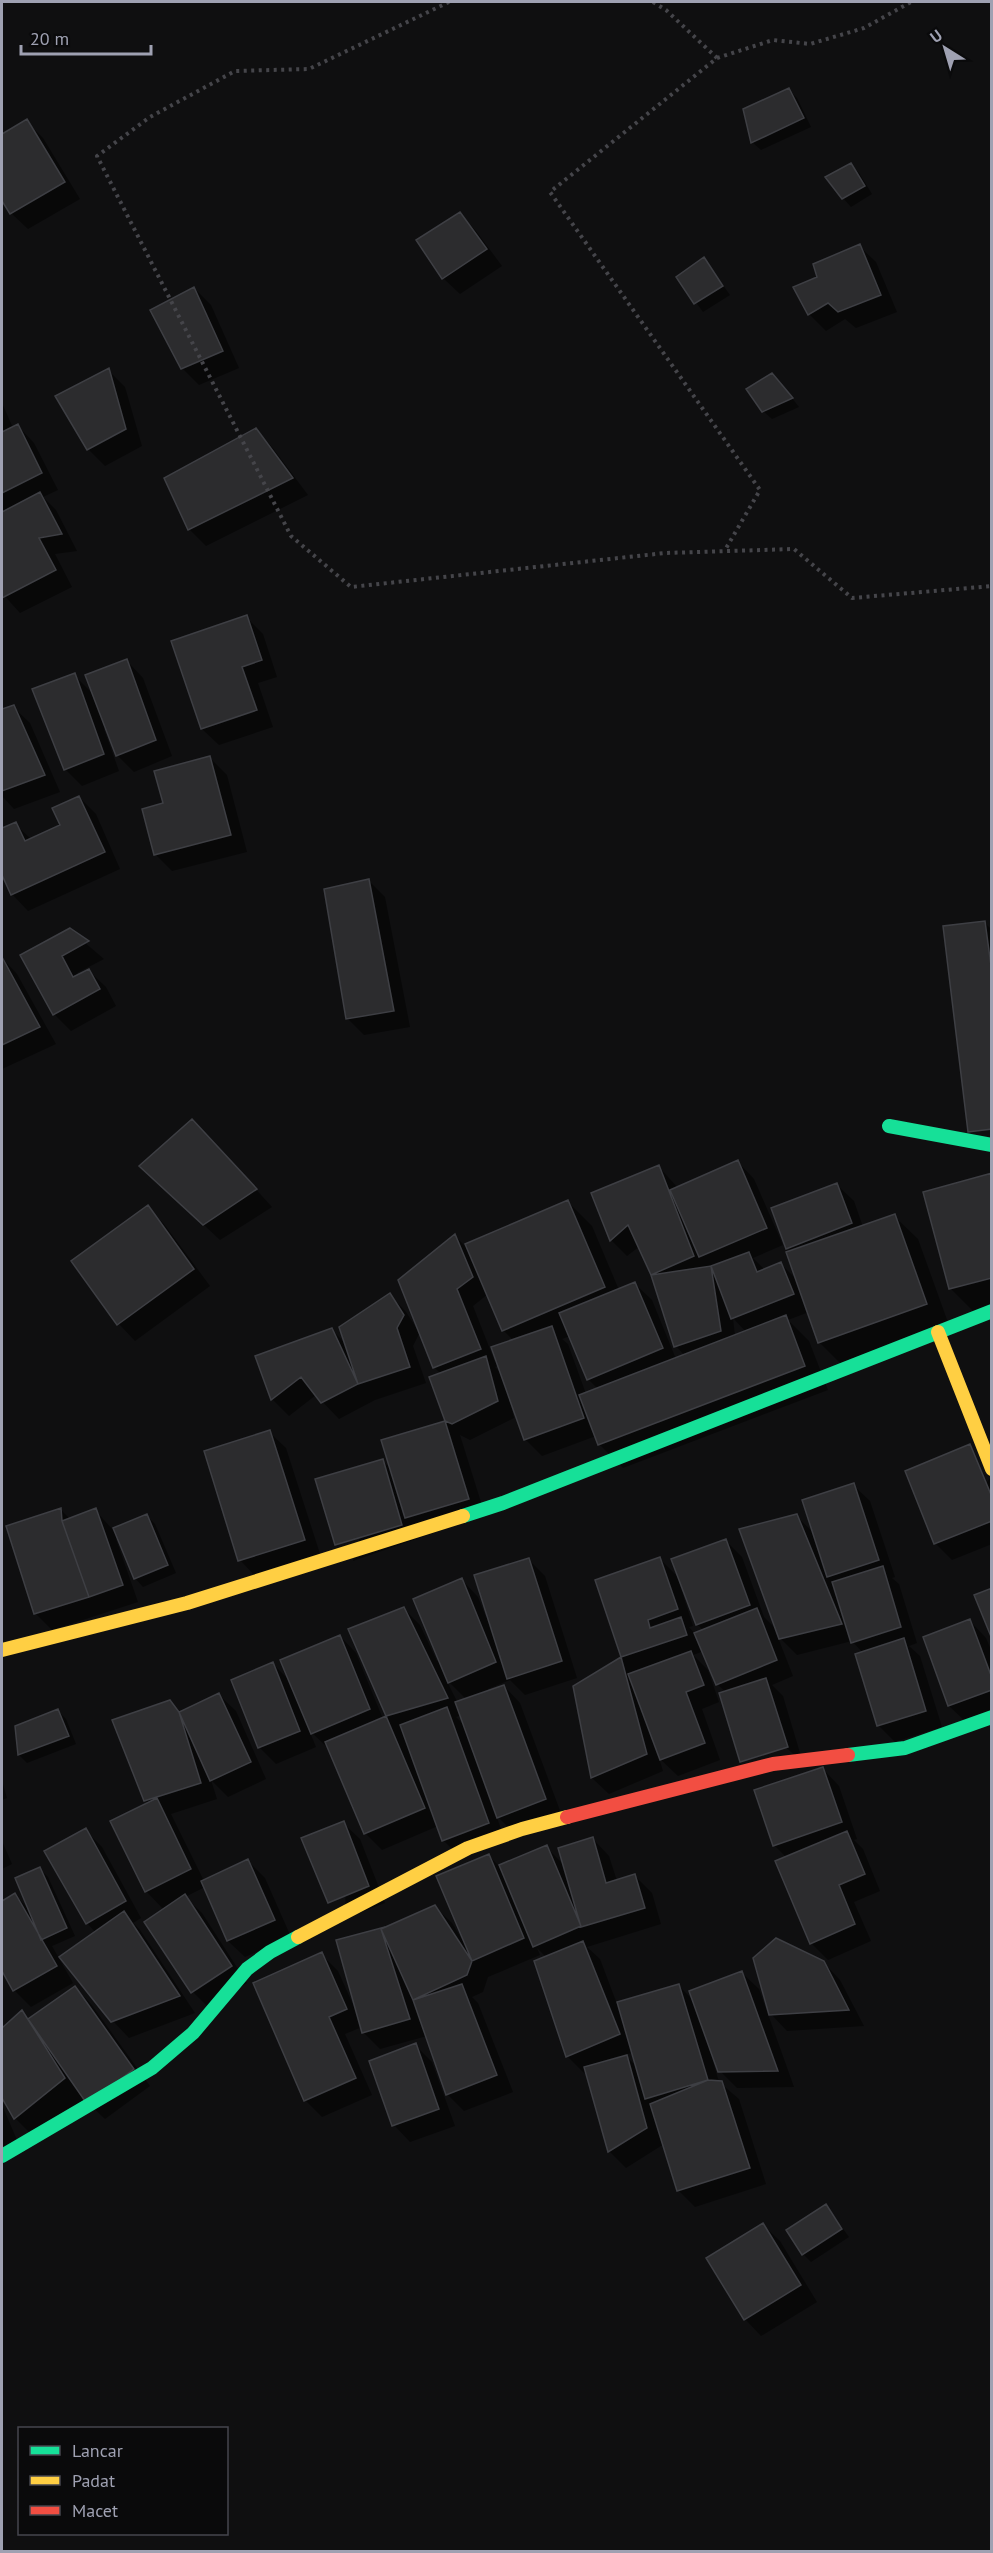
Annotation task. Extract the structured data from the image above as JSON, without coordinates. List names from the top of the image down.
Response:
{
  "legend": ["Lancar", "Padat", "Macet"],
  "scale_bar": "20 m",
  "north": "top left"
}
